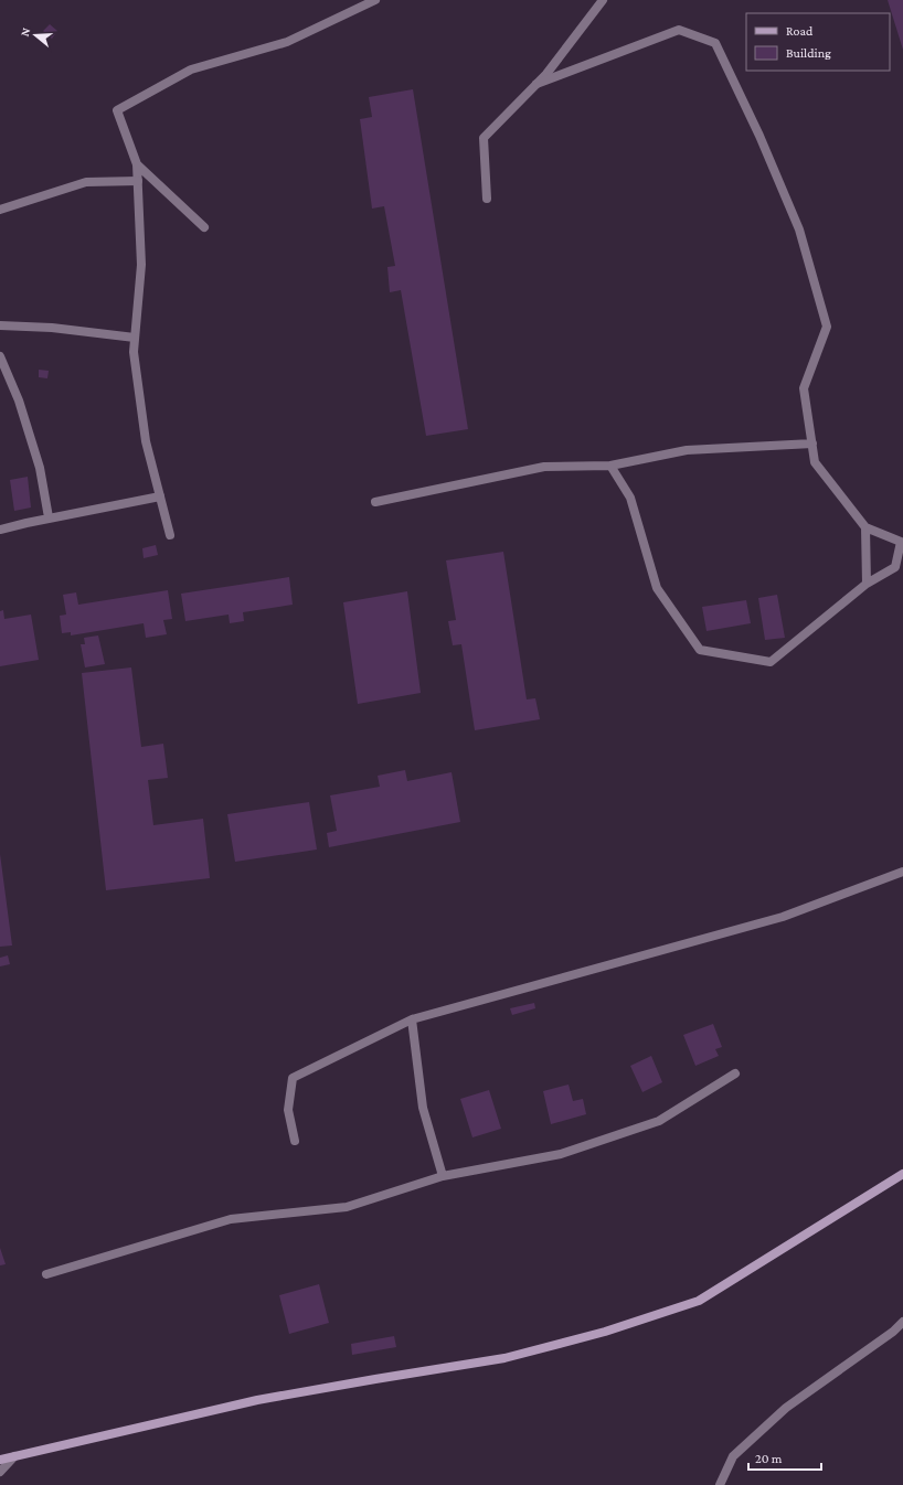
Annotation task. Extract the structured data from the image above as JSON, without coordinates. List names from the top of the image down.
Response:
{
  "legend": ["Road", "Building"],
  "scale_bar": "20 m",
  "north": "left"
}
